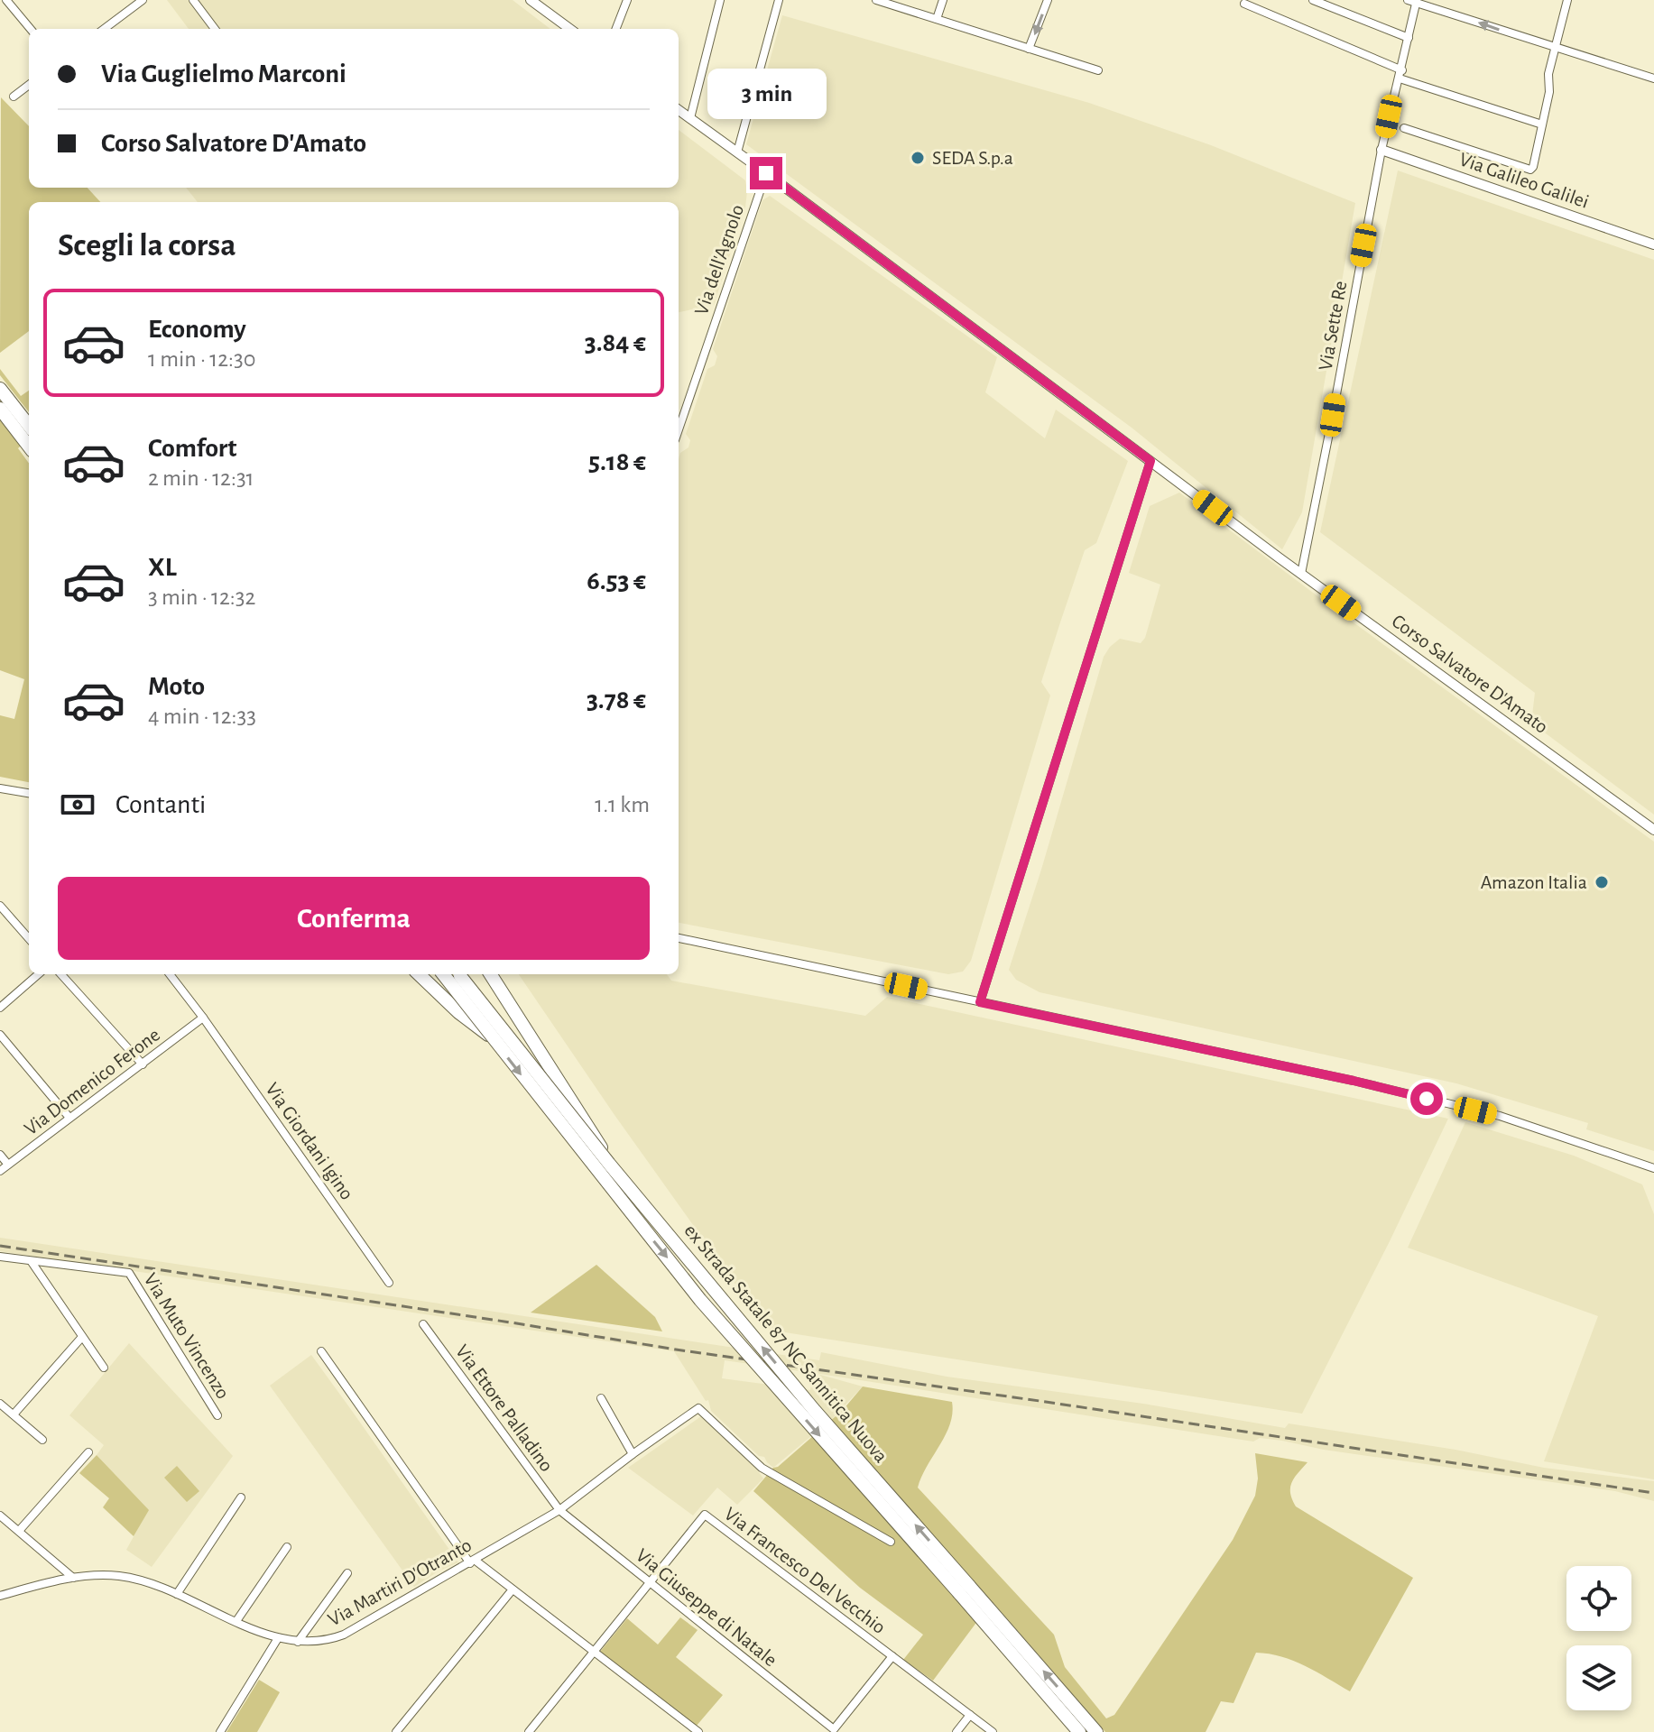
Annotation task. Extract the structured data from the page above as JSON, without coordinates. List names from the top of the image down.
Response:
{
  "streets": {
    "highway": ["ex Strada Statale 87 NC Sannitica Nuova"],
    "street": [
      "Via Galileo Galilei",
      "Via dell'Agnolo",
      "Via Sette Re",
      "Corso Salvatore D'Amato",
      "Via Domenico Ferone",
      "Via Giordani Igino",
      "Via Muto Vincenzo",
      "Via Ettore Palladino",
      "Via Francesco Del Vecchio",
      "Via Martiri D'Otranto",
      "Via Giuseppe di Natale"
    ]
  },
  "crossings": [
    ["Via Galileo Galilei", "Via Sette Re"],
    ["Via dell'Agnolo", "Corso Salvatore D'Amato"],
    ["Via Sette Re", "Corso Salvatore D'Amato"],
    ["Via Domenico Ferone", "Via Giordani Igino"],
    ["Via Ettore Palladino", "Via Martiri D'Otranto"],
    ["Via Ettore Palladino", "Via Giuseppe di Natale"],
    ["Via Francesco Del Vecchio", "Via Giuseppe di Natale"],
    ["Via Martiri D'Otranto", "Via Giuseppe di Natale"]
  ],
  "places": ["SEDA S.p.a", "Amazon Italia"],
  "page": {
    "banner": ["Via Guglielmo Marconi", "Corso Salvatore D'Amato"],
    "bubble": "3 min",
    "heading": "Scegli la corsa",
    "list": [
      {
        "name": "Economy",
        "note": "1 min · 12:30",
        "value": "3.84 €"
      },
      {
        "name": "Comfort",
        "note": "2 min · 12:31",
        "value": "5.18 €"
      },
      {
        "name": "XL",
        "note": "3 min · 12:32",
        "value": "6.53 €"
      },
      {
        "name": "Moto",
        "note": "4 min · 12:33",
        "value": "3.78 €"
      }
    ],
    "pay": ["Contanti", "1.1 km"],
    "buttons": "Conferma"
  }
}
